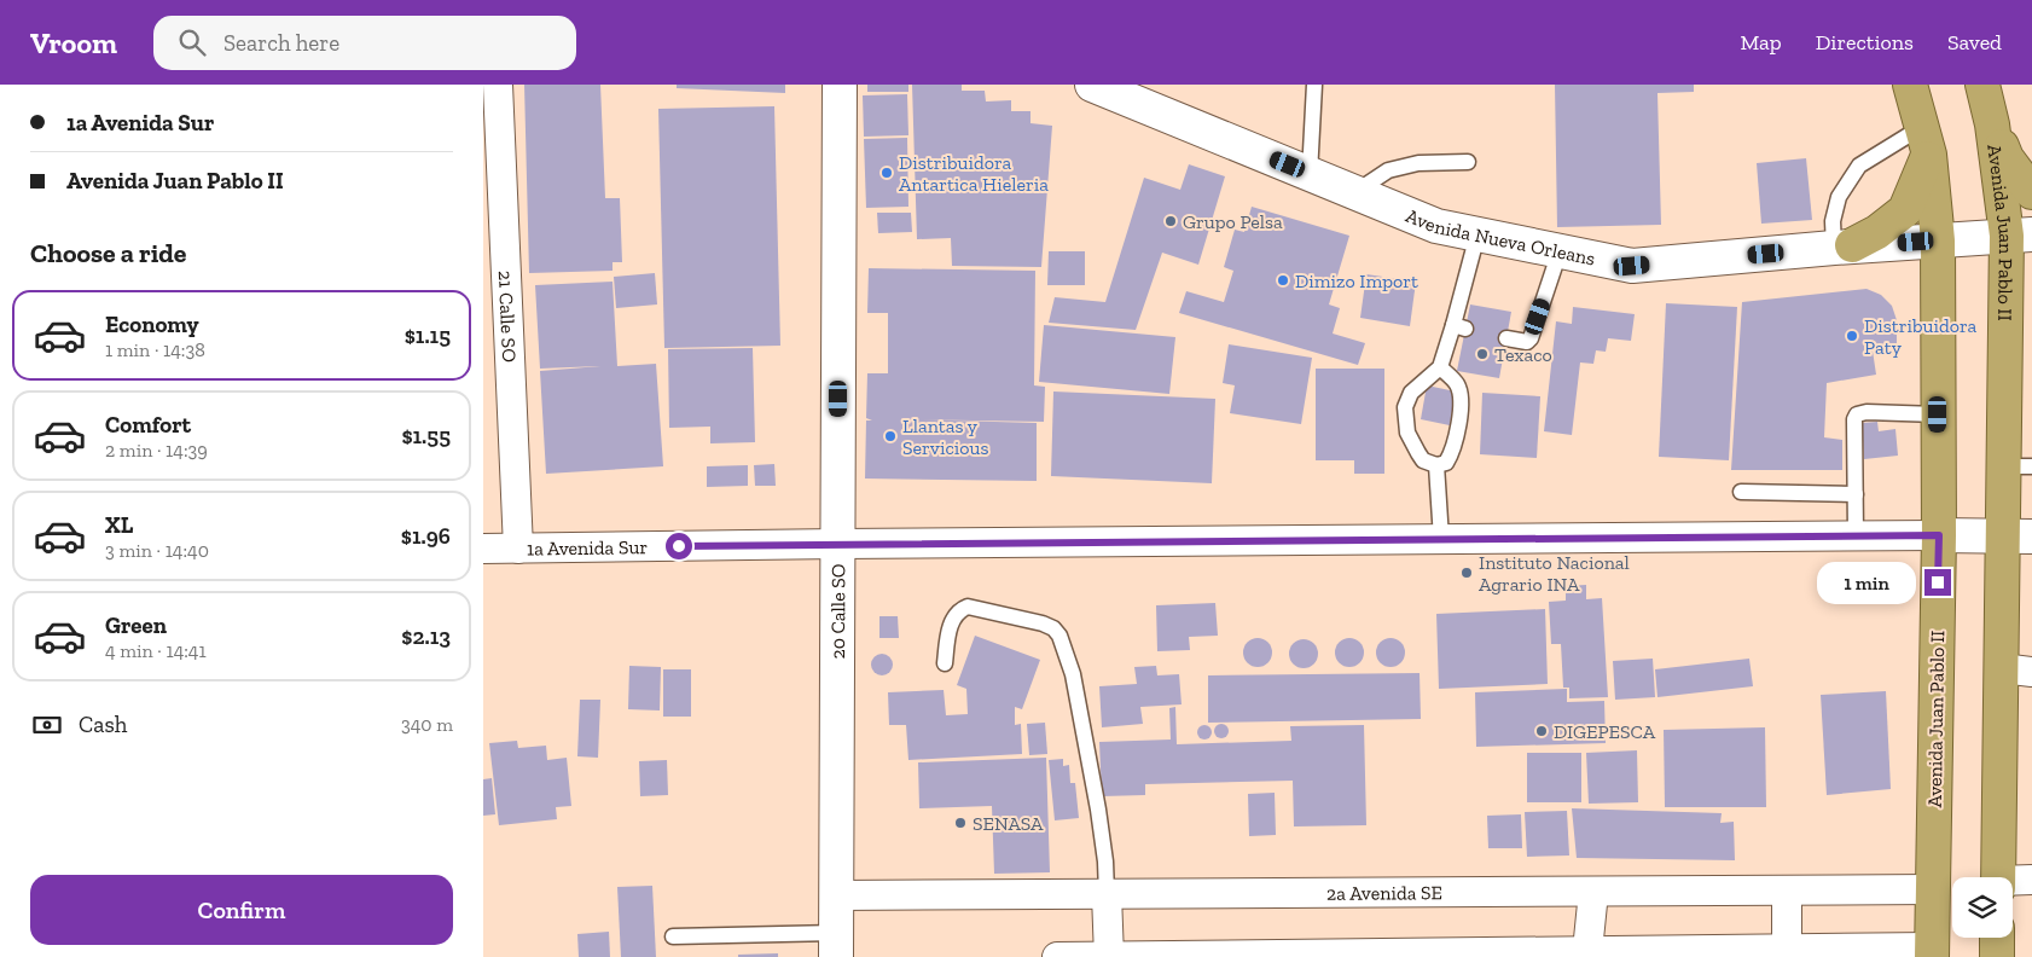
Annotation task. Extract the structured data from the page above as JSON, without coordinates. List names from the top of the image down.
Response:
{
  "streets": {
    "highway": ["Avenida Juan Pablo II"],
    "street": [
      "Avenida Nueva Orleans",
      "21 Calle SO",
      "1a Avenida Sur",
      "20 Calle SO",
      "2a Avenida SE"
    ]
  },
  "crossings": [
    ["Avenida Juan Pablo II", "Avenida Nueva Orleans"],
    ["Avenida Juan Pablo II", "1a Avenida Sur"],
    ["Avenida Juan Pablo II", "2a Avenida SE"],
    ["21 Calle SO", "1a Avenida Sur"],
    ["1a Avenida Sur", "20 Calle SO"],
    ["20 Calle SO", "2a Avenida SE"]
  ],
  "places": [
    "Distribuidora Antartica Hieleria",
    "Grupo Pelsa",
    "Dimizo Import",
    "Distribuidora Paty",
    "Texaco",
    "Llantas y Servicious",
    "Instituto Nacional Agrario INA",
    "DIGEPESCA",
    "SENASA"
  ],
  "page": {
    "header": "Vroom",
    "search": "Search here",
    "nav": ["Map", "Directions", "Saved"],
    "banner": ["1a Avenida Sur", "Avenida Juan Pablo II"],
    "heading": "Choose a ride",
    "list": [
      {
        "name": "Economy",
        "note": "1 min · 14:38",
        "value": "$1.15"
      },
      {
        "name": "Comfort",
        "note": "2 min · 14:39",
        "value": "$1.55"
      },
      {
        "name": "XL",
        "note": "3 min · 14:40",
        "value": "$1.96"
      },
      {
        "name": "Green",
        "note": "4 min · 14:41",
        "value": "$2.13"
      }
    ],
    "bubble": "1 min",
    "pay": ["Cash", "340 m"],
    "buttons": "Confirm"
  }
}
